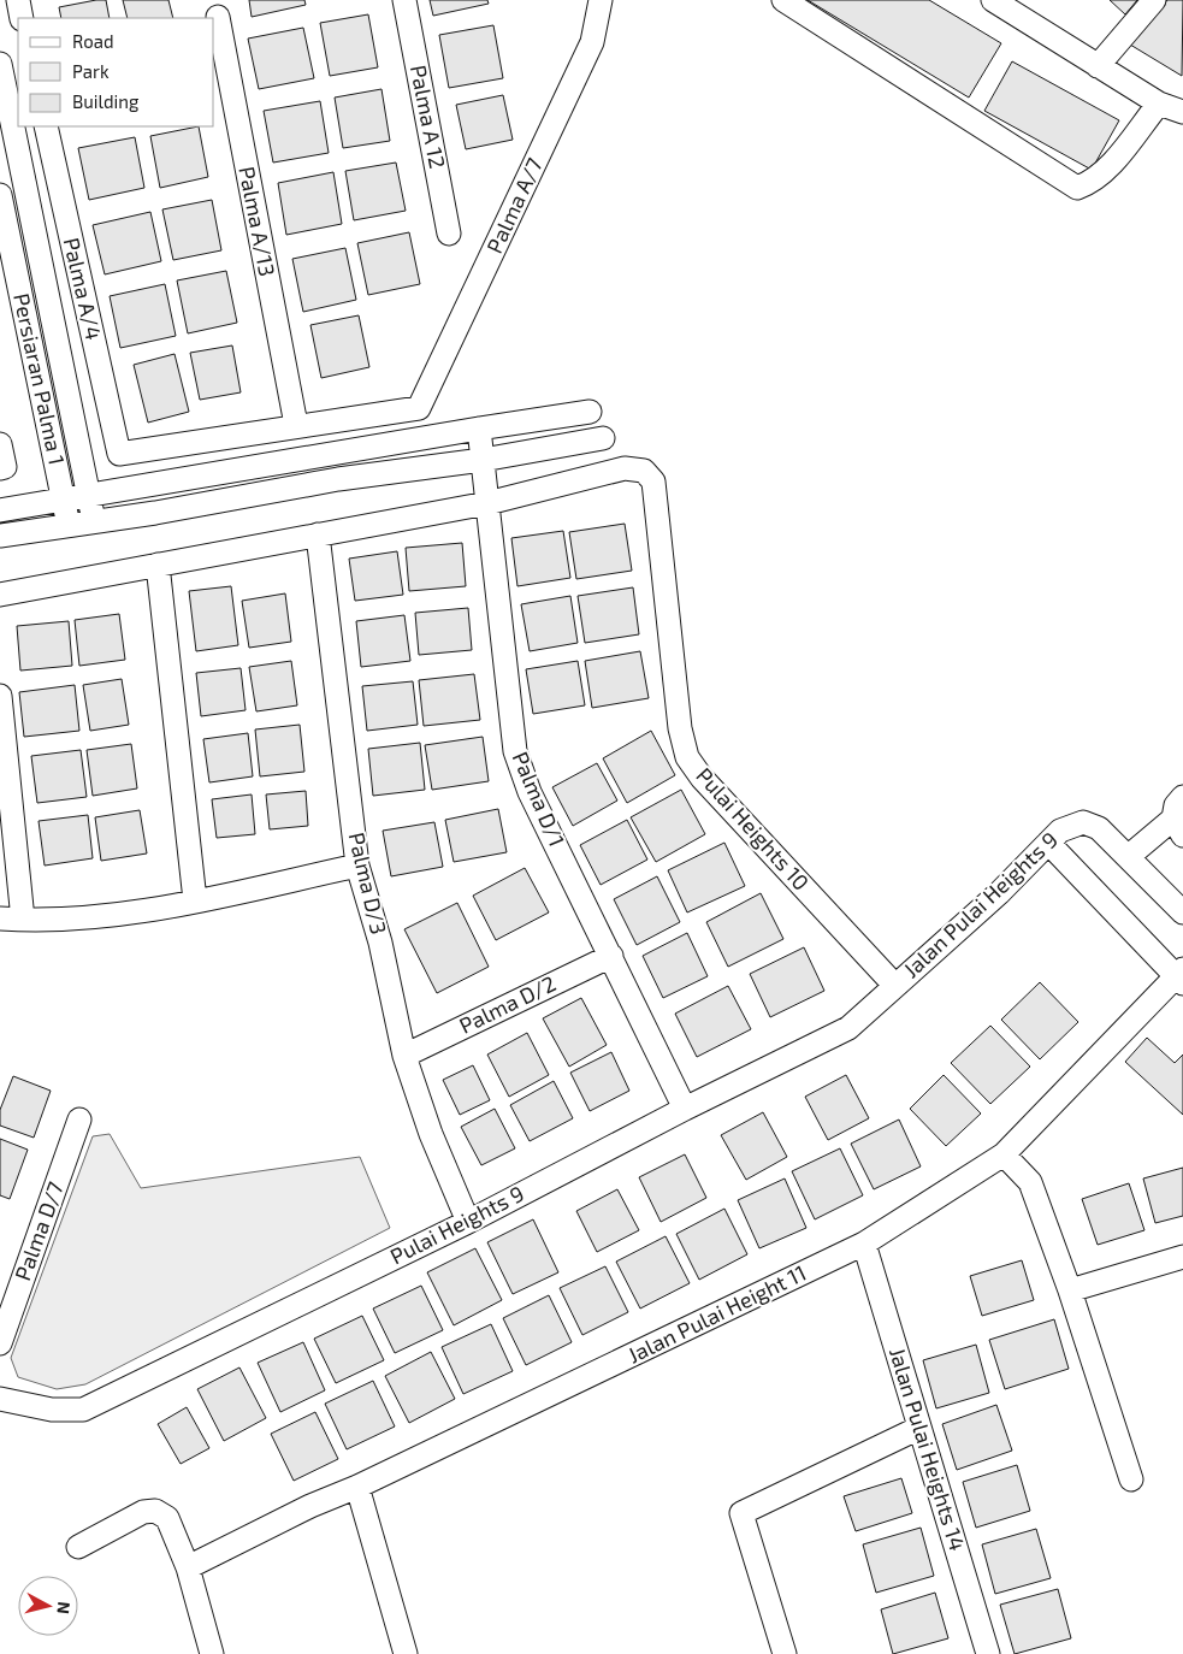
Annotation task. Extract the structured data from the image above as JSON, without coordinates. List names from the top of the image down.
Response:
{
  "streets": {
    "street": [
      "Palma A 12",
      "Palma A/7",
      "Palma A/13",
      "Palma A/4",
      "Persiaran Palma 1",
      "Palma D/1",
      "Pulai Heights 10",
      "Palma D/3",
      "Jalan Pulai Heights 9",
      "Palma D/2",
      "Pulai Heights 9",
      "Palma D/7",
      "Jalan Pulai Height 11",
      "Jalan Pulai Heights 14"
    ]
  },
  "crossings": [
    ["Palma A/7", "Palma A/13"],
    ["Palma A/7", "Palma A/4"],
    ["Palma A/13", "Palma A/4"],
    ["Palma D/1", "Pulai Heights 10"],
    ["Palma D/1", "Palma D/2"],
    ["Palma D/1", "Pulai Heights 9"],
    ["Pulai Heights 10", "Jalan Pulai Heights 9"],
    ["Pulai Heights 10", "Pulai Heights 9"],
    ["Palma D/3", "Palma D/2"],
    ["Palma D/3", "Pulai Heights 9"],
    ["Jalan Pulai Heights 9", "Pulai Heights 9"],
    ["Jalan Pulai Height 11", "Jalan Pulai Heights 14"]
  ],
  "legend": ["Road", "Park", "Building"],
  "north": "right"
}
